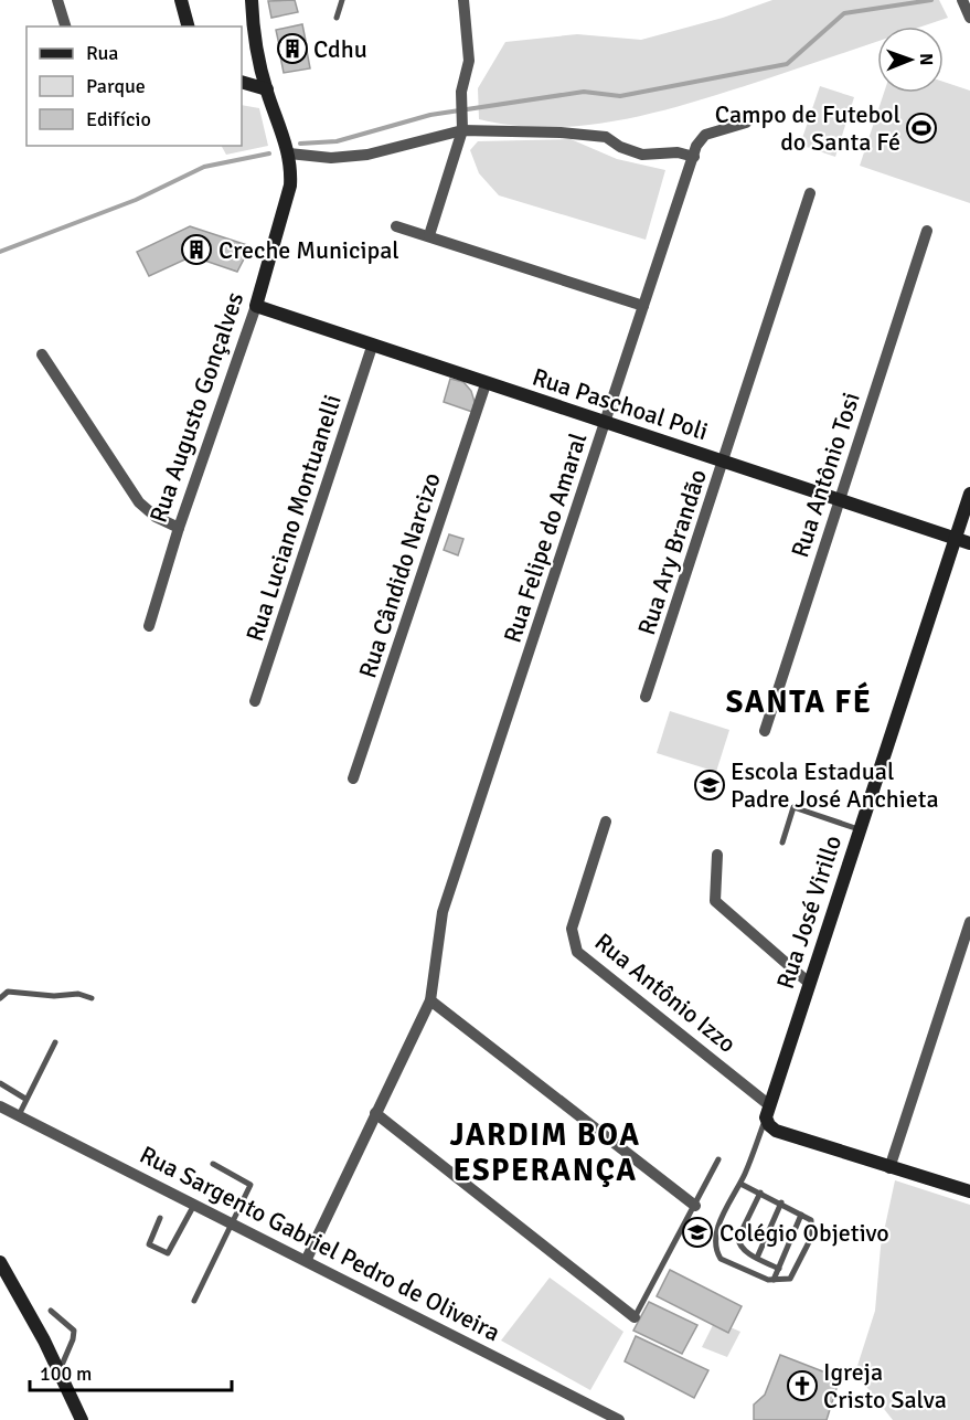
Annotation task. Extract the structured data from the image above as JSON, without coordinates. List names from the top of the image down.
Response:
{
  "streets": {
    "street": [
      "Rua Paschoal Poli",
      "Rua Augusto Gonçalves",
      "Rua Antônio Tosi",
      "Rua Luciano Montuanelli",
      "Rua Felipe do Amaral",
      "Rua Ary Brandão",
      "Rua Cândido Narcizo",
      "Rua José Virillo",
      "Rua Antônio Izzo",
      "Rua Sargento Gabriel Pedro de Oliveira"
    ]
  },
  "crossings": [
    ["Rua Paschoal Poli", "Rua Augusto Gonçalves"],
    ["Rua Paschoal Poli", "Rua Antônio Tosi"],
    ["Rua Paschoal Poli", "Rua Luciano Montuanelli"],
    ["Rua Paschoal Poli", "Rua Felipe do Amaral"],
    ["Rua Paschoal Poli", "Rua Ary Brandão"],
    ["Rua Paschoal Poli", "Rua Cândido Narcizo"],
    ["Rua Paschoal Poli", "Rua José Virillo"],
    ["Rua Felipe do Amaral", "Rua Sargento Gabriel Pedro de Oliveira"],
    ["Rua José Virillo", "Rua Antônio Izzo"]
  ],
  "districts": ["SANTA FÉ", "JARDIM BOA ESPERANÇA"],
  "places": {
    "building": ["Cdhu", "Creche Municipal"],
    "sports": ["Campo de Futebol do Santa Fé"],
    "school or university": ["Escola Estadual Padre José Anchieta", "Colégio Objetivo"],
    "church": ["Igreja Cristo Salva"]
  },
  "legend": ["Rua", "Parque", "Edifício"],
  "scale_bar": "100 m",
  "north": "right"
}
